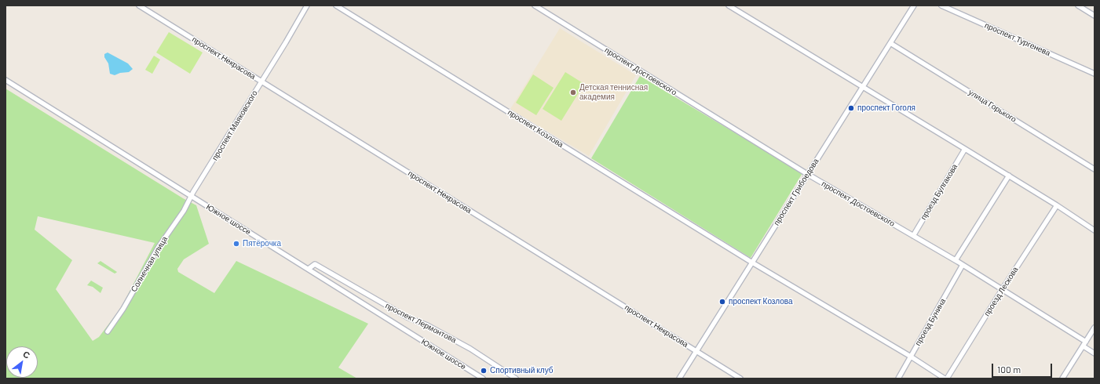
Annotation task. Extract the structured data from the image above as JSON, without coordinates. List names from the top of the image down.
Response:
{
  "streets": {
    "street": [
      "проспект Тургенева",
      "проспект Некрасова",
      "проспект Достоевского",
      "улица Горького",
      "проспект Маяковского",
      "проспект Козлова",
      "проспект Грибоедова",
      "проезд Булгакова",
      "Южное шоссе",
      "Солнечная улица",
      "проезд Лескова",
      "проезд Бунина",
      "проспект Лермонтова"
    ]
  },
  "crossings": [
    ["проспект Некрасова", "проспект Маяковского"],
    ["проспект Некрасова", "проспект Грибоедова"],
    ["проспект Достоевского", "проспект Грибоедова"],
    ["проспект Достоевского", "проезд Булгакова"],
    ["проспект Достоевского", "проезд Лескова"],
    ["проспект Достоевского", "проезд Бунина"],
    ["улица Горького", "проспект Грибоедова"],
    ["проспект Маяковского", "Южное шоссе"],
    ["проспект Маяковского", "Солнечная улица"],
    ["проспект Козлова", "проспект Грибоедова"],
    ["проспект Козлова", "проезд Бунина"],
    ["Южное шоссе", "Солнечная улица"],
    ["Южное шоссе", "проспект Лермонтова"]
  ],
  "places": [
    "Детская теннисная академия",
    "проспект Гоголя",
    "Пятёрочка",
    "проспект Козлова",
    "Спортивный клуб"
  ],
  "scale_bar": "100 m",
  "north": "top right"
}
